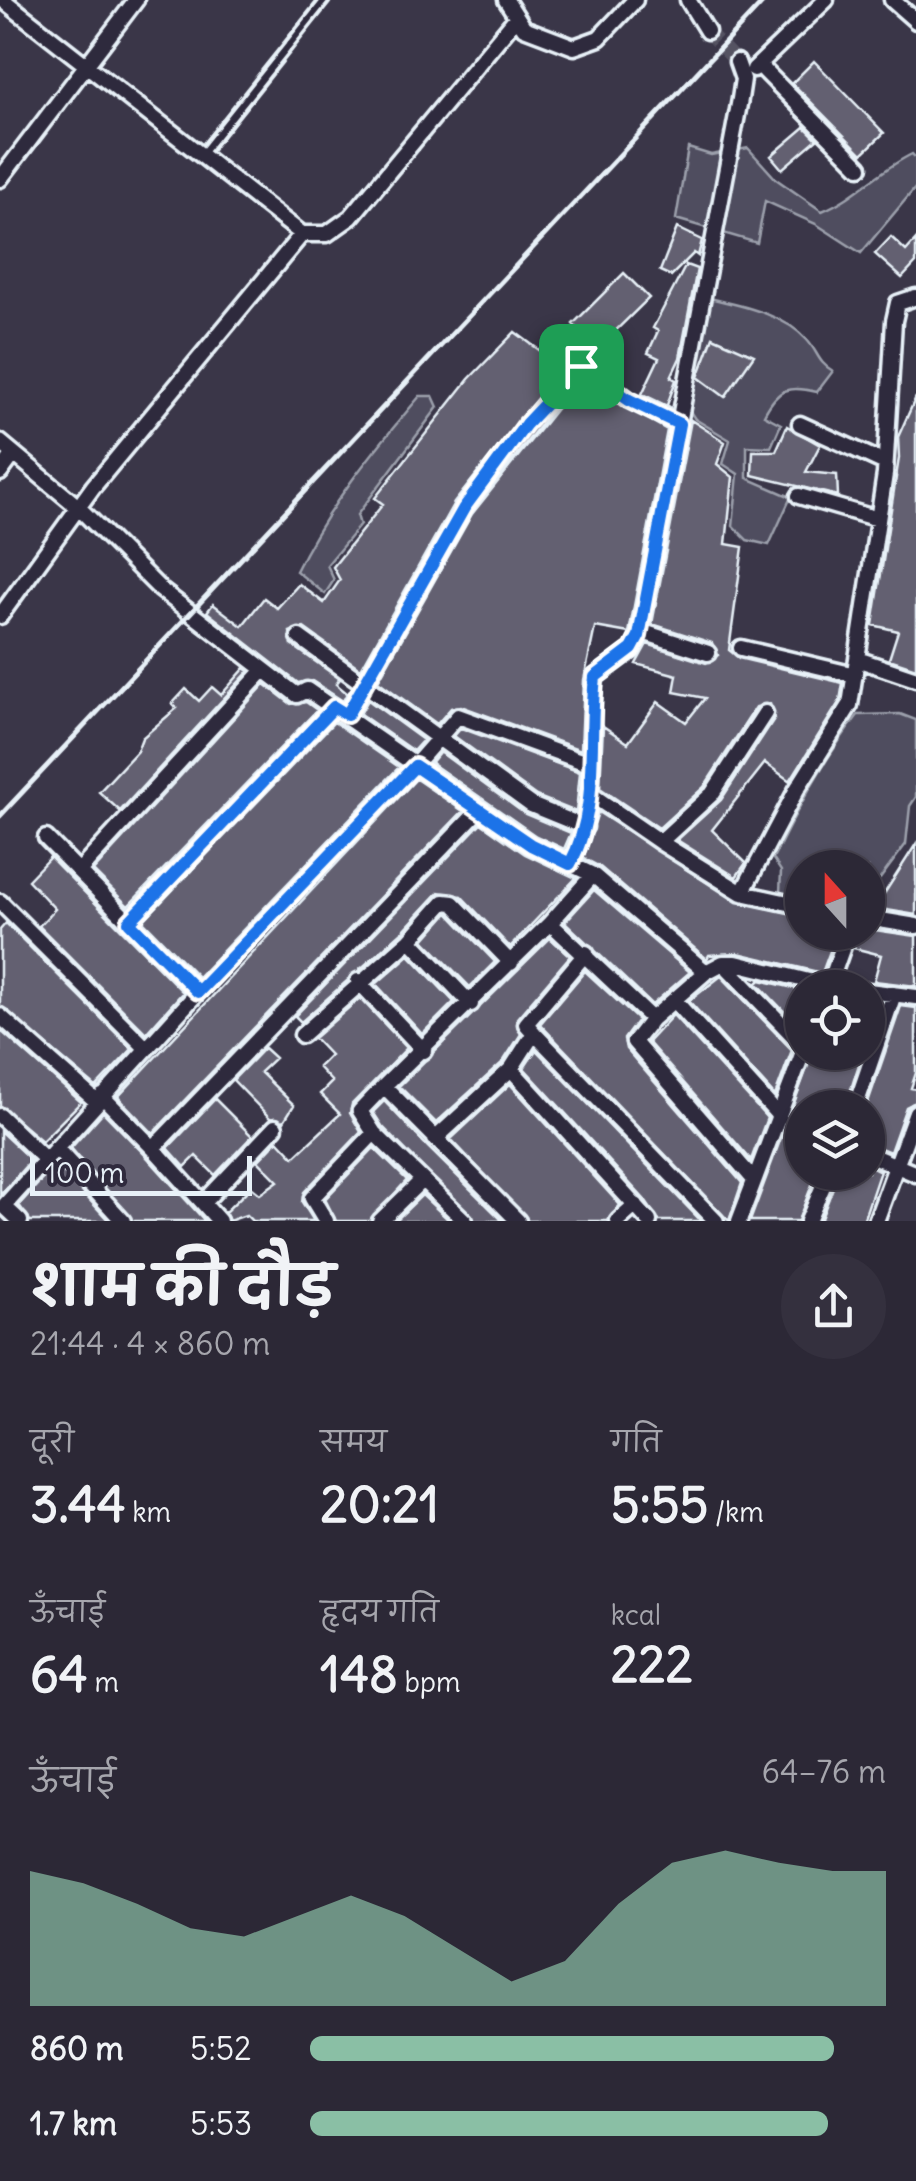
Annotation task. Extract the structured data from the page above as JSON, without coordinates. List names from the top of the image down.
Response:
{
  "scale_bar": "100 m",
  "north": "top",
  "page": {
    "scale": "100 m",
    "heading": ["शाम की दौड़", "21:44 · 4 × 860 m"],
    "stats": [
      ["दूरी", "3.44 km"],
      ["समय", "20:21"],
      ["गति", "5:55 /km"],
      ["ऊँचाई", "64 m"],
      ["हृदय गति", "148 bpm"],
      ["kcal", "222"]
    ],
    "chart": ["ऊँचाई", "64–76 m"],
    "list": [
      {
        "name": "860 m",
        "note": "5:52"
      },
      {
        "name": "1.7 km",
        "note": "5:53"
      }
    ]
  }
}
